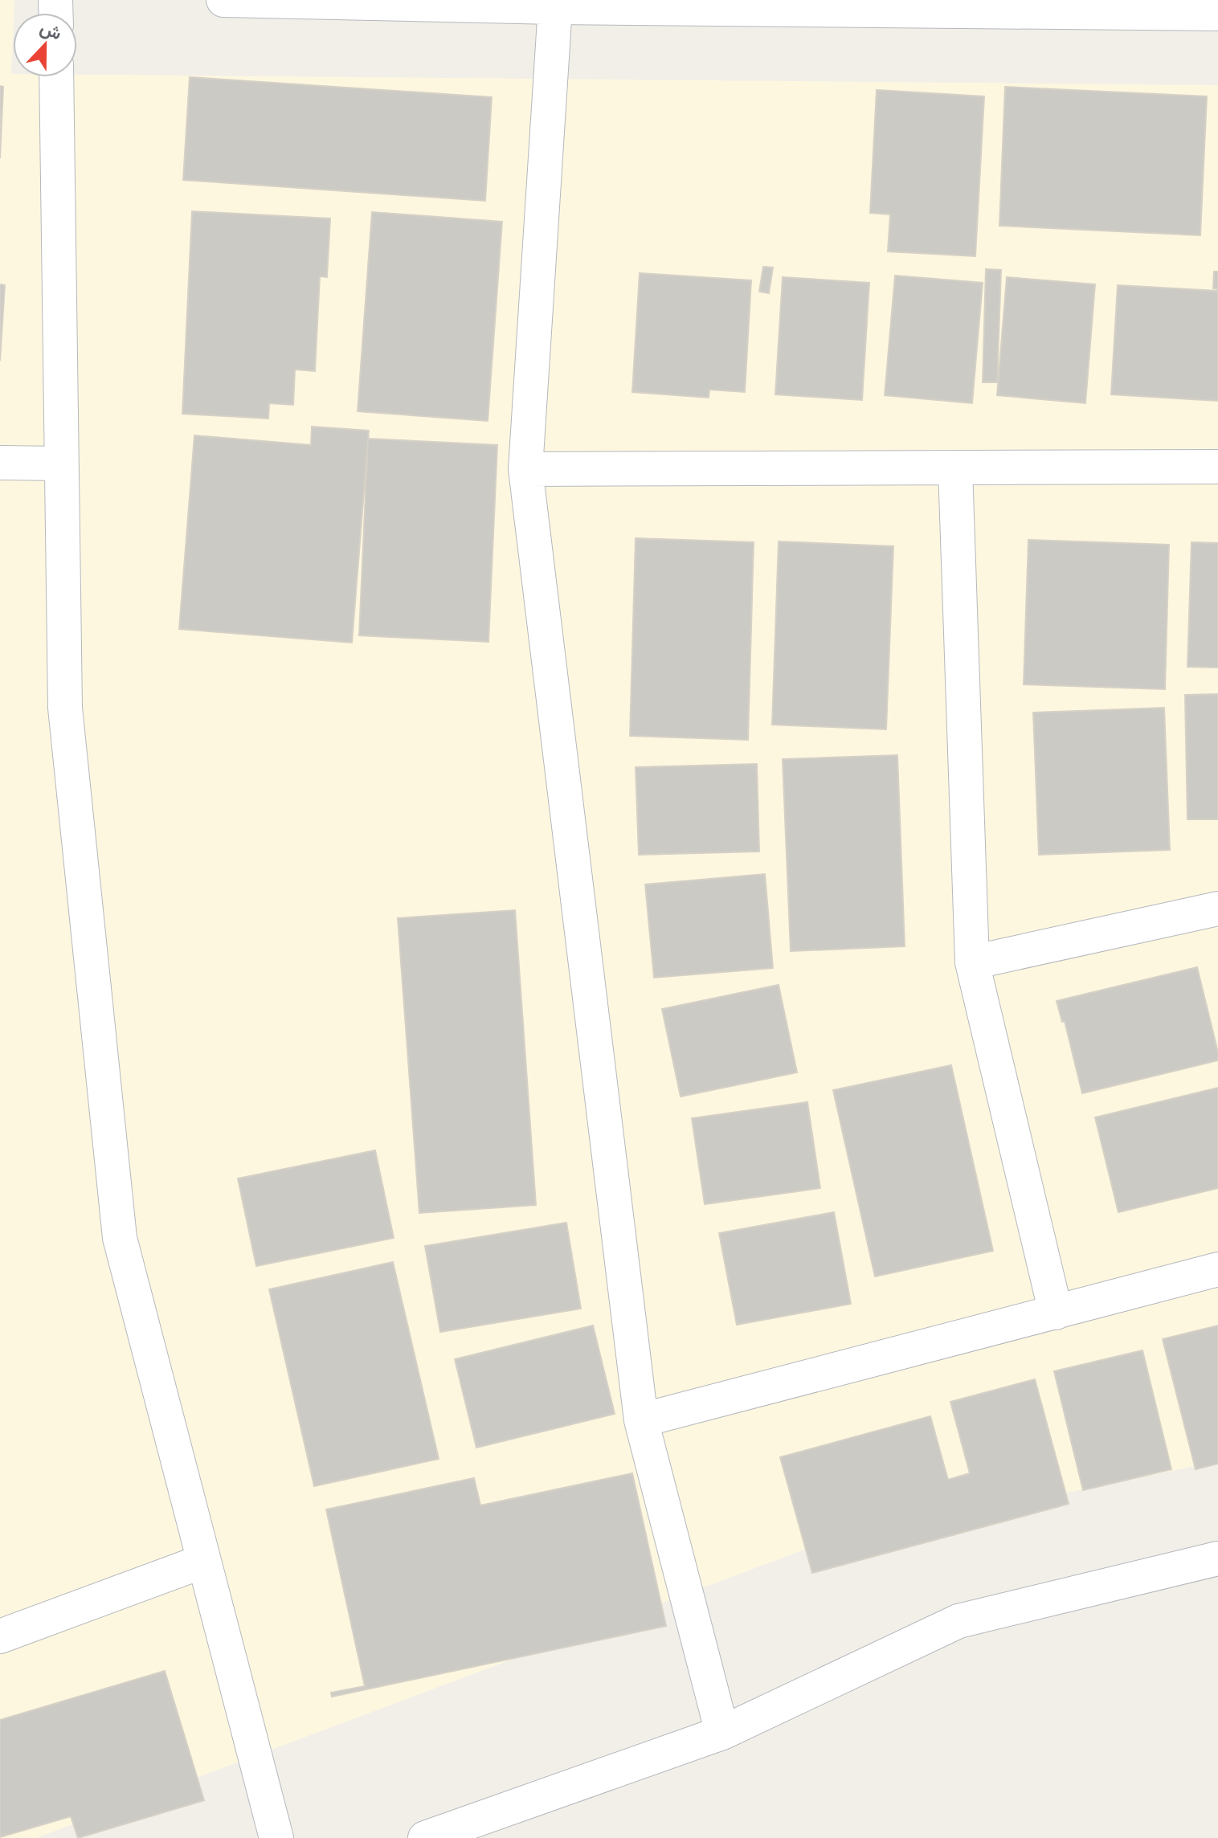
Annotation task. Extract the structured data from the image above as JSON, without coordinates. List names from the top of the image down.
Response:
{
  "north": "top"
}
